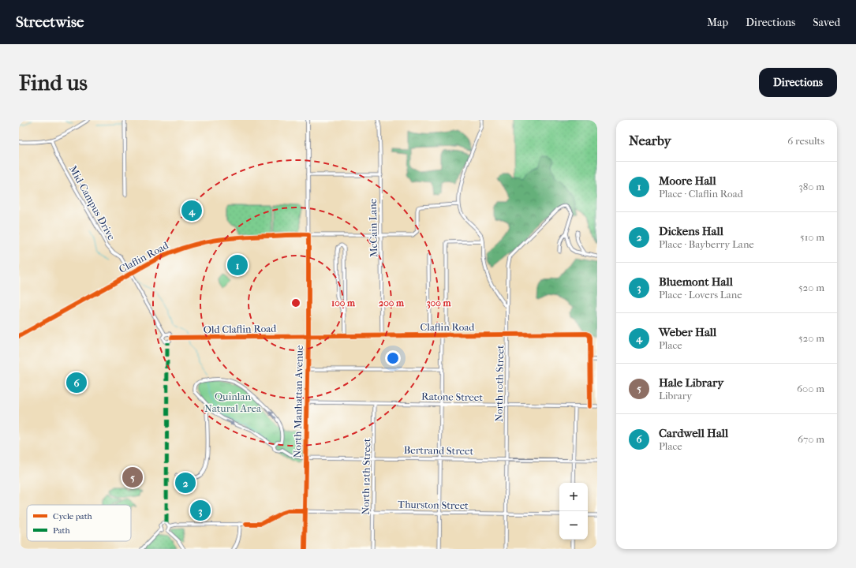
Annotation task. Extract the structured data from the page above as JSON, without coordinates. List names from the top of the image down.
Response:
{
  "streets": {
    "street": [
      "Mid-Campus Drive",
      "McCain Lane",
      "Claflin Road",
      "Old Claflin Road",
      "North 10th Street",
      "Ratone Street",
      "North Manhattan Avenue",
      "Bertrand Street",
      "North 12th Street",
      "Thurston Street"
    ]
  },
  "crossings": [
    ["Mid-Campus Drive", "Claflin Road"],
    ["Mid-Campus Drive", "Old Claflin Road"],
    ["McCain Lane", "Claflin Road"],
    ["Claflin Road", "Old Claflin Road"],
    ["Claflin Road", "North 10th Street"],
    ["Claflin Road", "North Manhattan Avenue"],
    ["Old Claflin Road", "North Manhattan Avenue"],
    ["North 10th Street", "Ratone Street"],
    ["North 10th Street", "Bertrand Street"],
    ["North 10th Street", "Thurston Street"],
    ["Ratone Street", "North Manhattan Avenue"],
    ["Ratone Street", "North 12th Street"],
    ["North Manhattan Avenue", "Bertrand Street"],
    ["North Manhattan Avenue", "Thurston Street"],
    ["Bertrand Street", "North 12th Street"],
    ["North 12th Street", "Thurston Street"]
  ],
  "parks": ["Quinlan Natural Area"],
  "legend": ["Cycle path", "Path"],
  "page": {
    "header": "Streetwise",
    "nav": ["Map", "Directions", "Saved"],
    "buttons": "Directions",
    "title": "Find us",
    "heading": ["Nearby", "6 results"],
    "list": [
      {
        "mark": "1",
        "name": "Moore Hall",
        "note": "Place · Claflin Road",
        "value": "380 m"
      },
      {
        "mark": "2",
        "name": "Dickens Hall",
        "note": "Place · Bayberry Lane",
        "value": "510 m"
      },
      {
        "mark": "3",
        "name": "Bluemont Hall",
        "note": "Place · Lovers Lane",
        "value": "520 m"
      },
      {
        "mark": "4",
        "name": "Weber Hall",
        "note": "Place",
        "value": "520 m"
      },
      {
        "mark": "5",
        "name": "Hale Library",
        "note": "Library",
        "value": "600 m"
      },
      {
        "mark": "6",
        "name": "Cardwell Hall",
        "note": "Place",
        "value": "670 m"
      }
    ],
    "pins": [
      "4",
      "1",
      "6",
      "5",
      "2",
      "3"
    ],
    "map_buttons": ["+", "−"]
  },
  "rings": ["100 m", "200 m", "300 m"]
}
